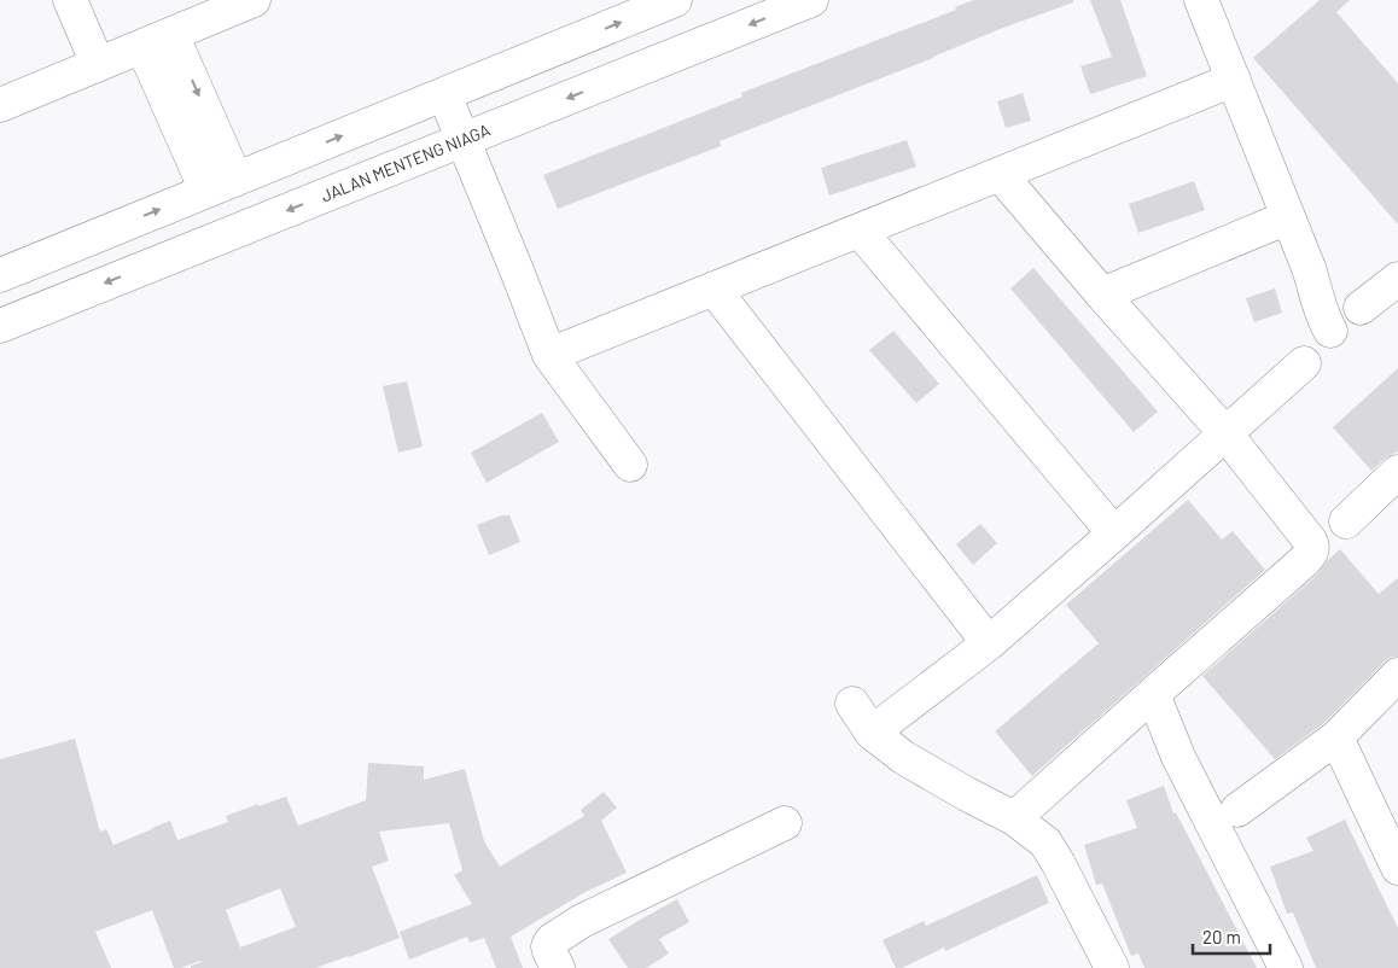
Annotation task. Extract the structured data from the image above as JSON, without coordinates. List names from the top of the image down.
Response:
{
  "streets": {
    "street": ["JALAN MENTENG NIAGA"]
  },
  "scale_bar": "20 m"
}
